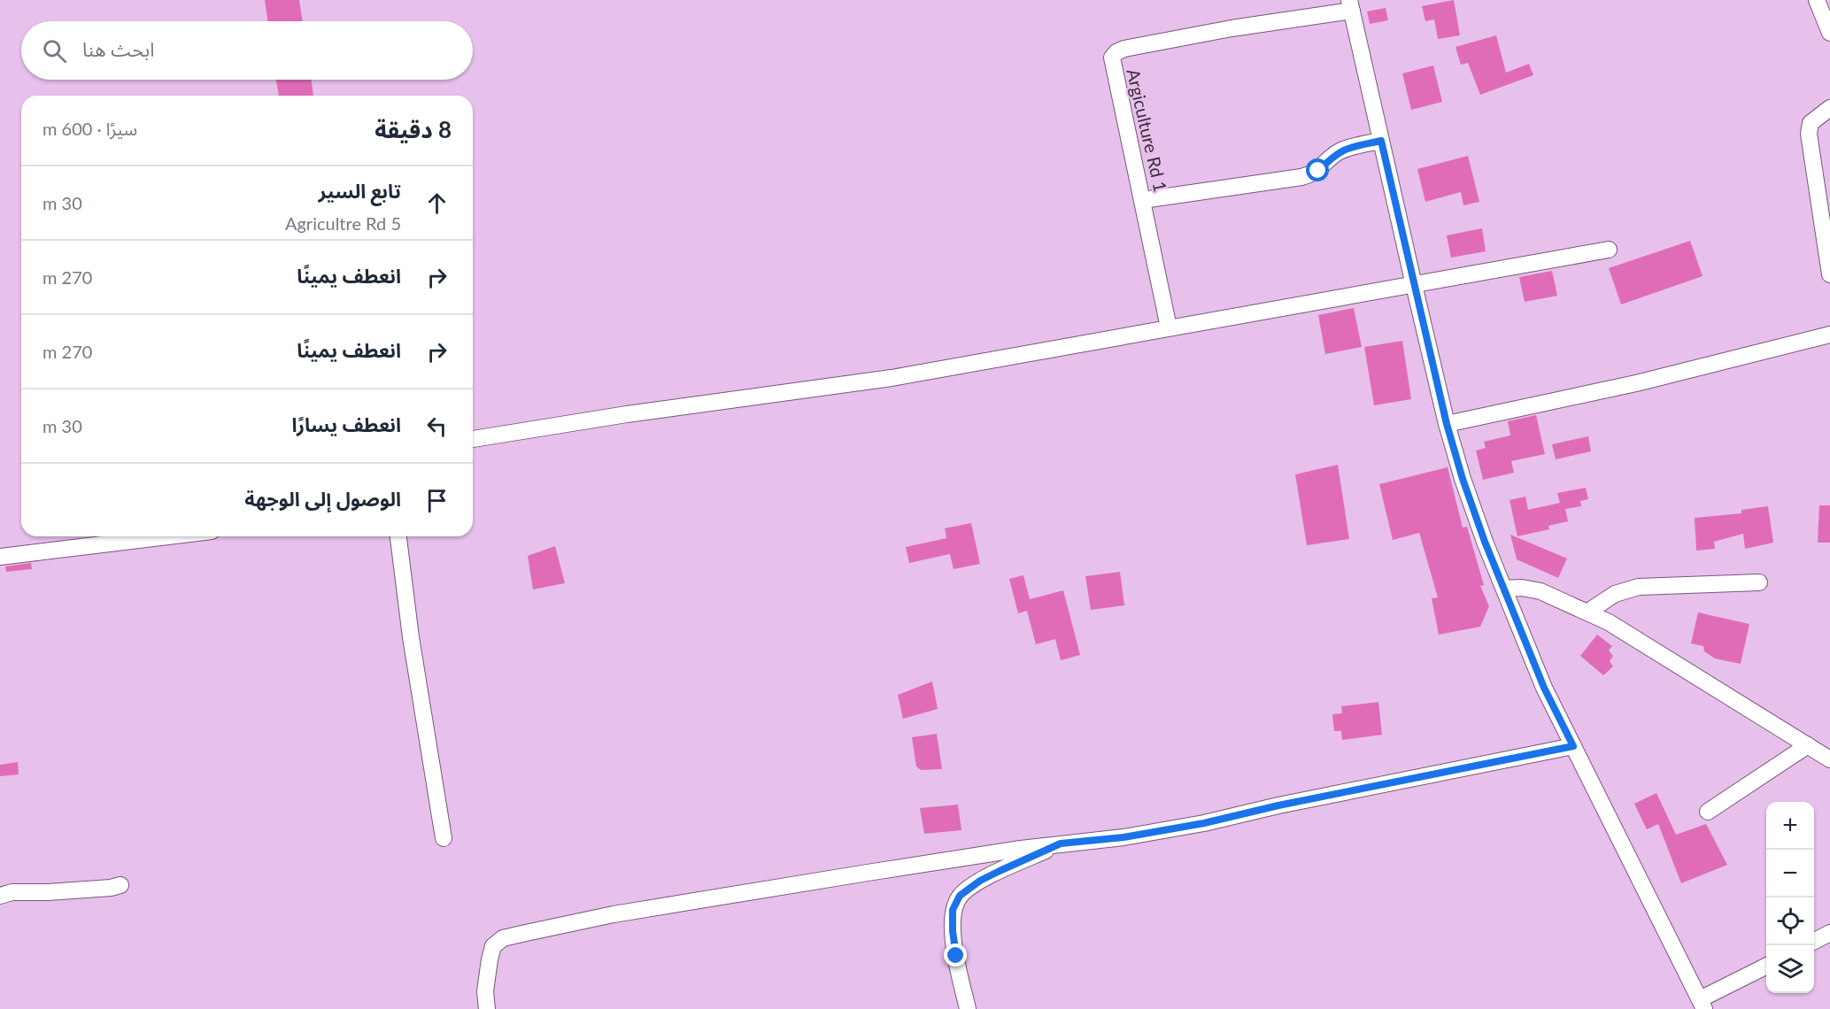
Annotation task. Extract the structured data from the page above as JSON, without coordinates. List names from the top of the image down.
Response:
{
  "streets": {
    "street": ["Argiculture Rd 1"]
  },
  "page": {
    "search": "ابحث هنا",
    "heading": ["8 دقيقة", "سيرًا · 600 m"],
    "list": [
      ["تابع السير", "Agricultre Rd 5", "30 m"],
      ["انعطف يمينًا", "270 m"],
      ["انعطف يمينًا", "270 m"],
      ["انعطف يسارًا", "30 m"],
      "الوصول إلى الوجهة"
    ],
    "map_buttons": ["+", "−"]
  }
}
